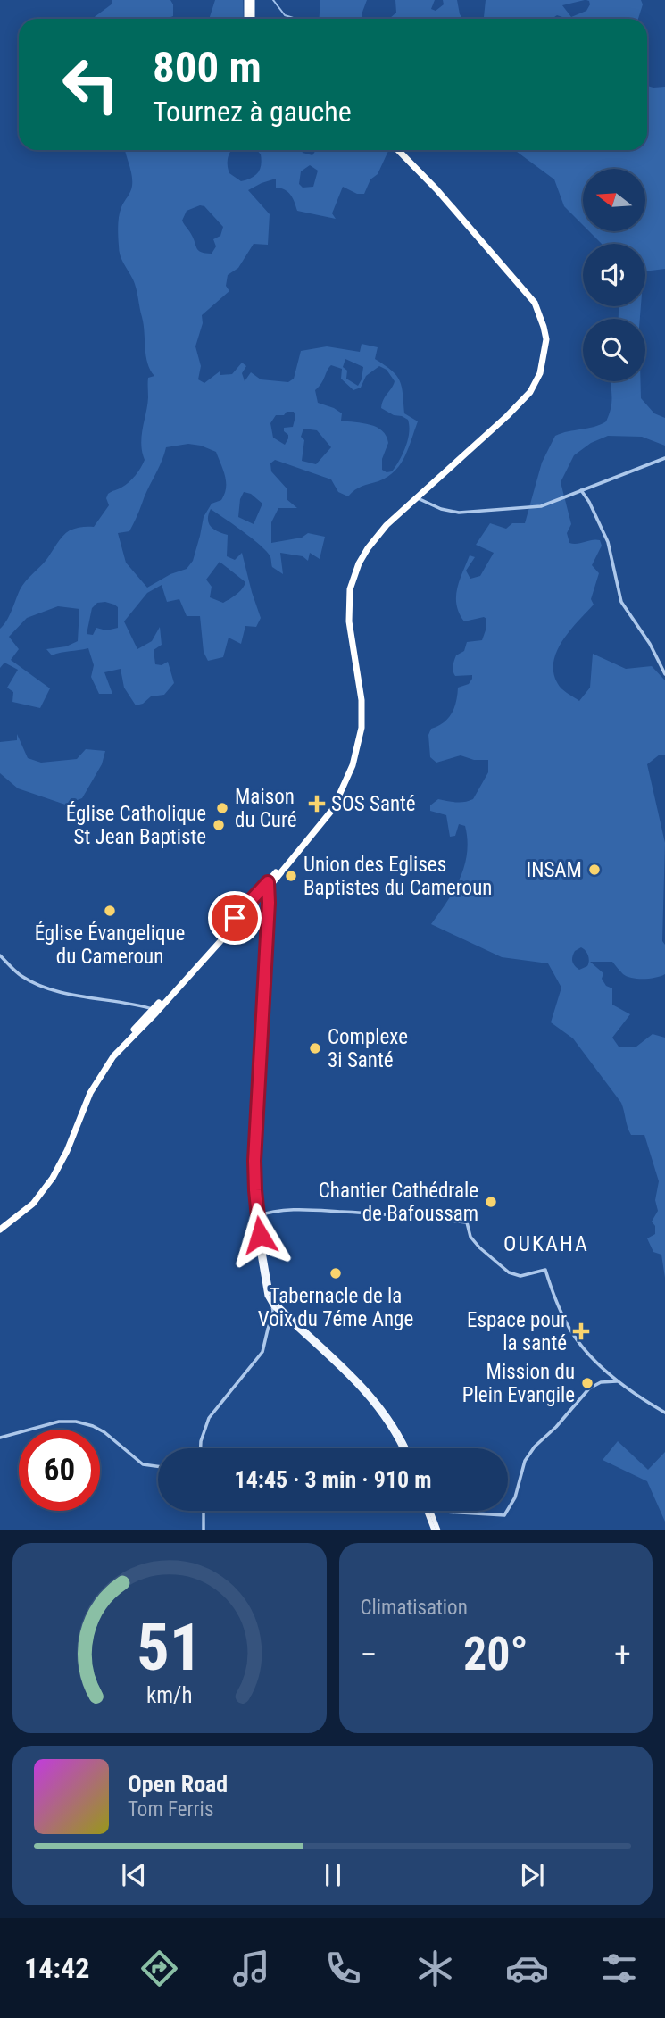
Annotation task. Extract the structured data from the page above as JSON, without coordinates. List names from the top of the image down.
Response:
{
  "districts": ["OUKAHA"],
  "places": {
    "health": ["SOS Santé", "Espace pour la santé"],
    "other": [
      "Maison du Curé",
      "Église Catholique St Jean Baptiste",
      "INSAM",
      "Union des Eglises Baptistes du Cameroun",
      "Église Évangelique du Cameroun",
      "Complexe 3i Santé",
      "Chantier Cathédrale de Bafoussam",
      "Tabernacle de la Voix du 7éme Ange",
      "Mission du Plein Evangile"
    ]
  },
  "north": "left",
  "page": {
    "turn": ["800 m", "Tournez à gauche"],
    "limit": "60",
    "trip": "14:45 · 3 min · 910 m",
    "tile": "Climatisation",
    "heat": ["−", "20°", "+"],
    "song": ["Open Road", "Tom Ferris"],
    "tabs": "14:42",
    "gauge": ["51", "km/h"]
  }
}
